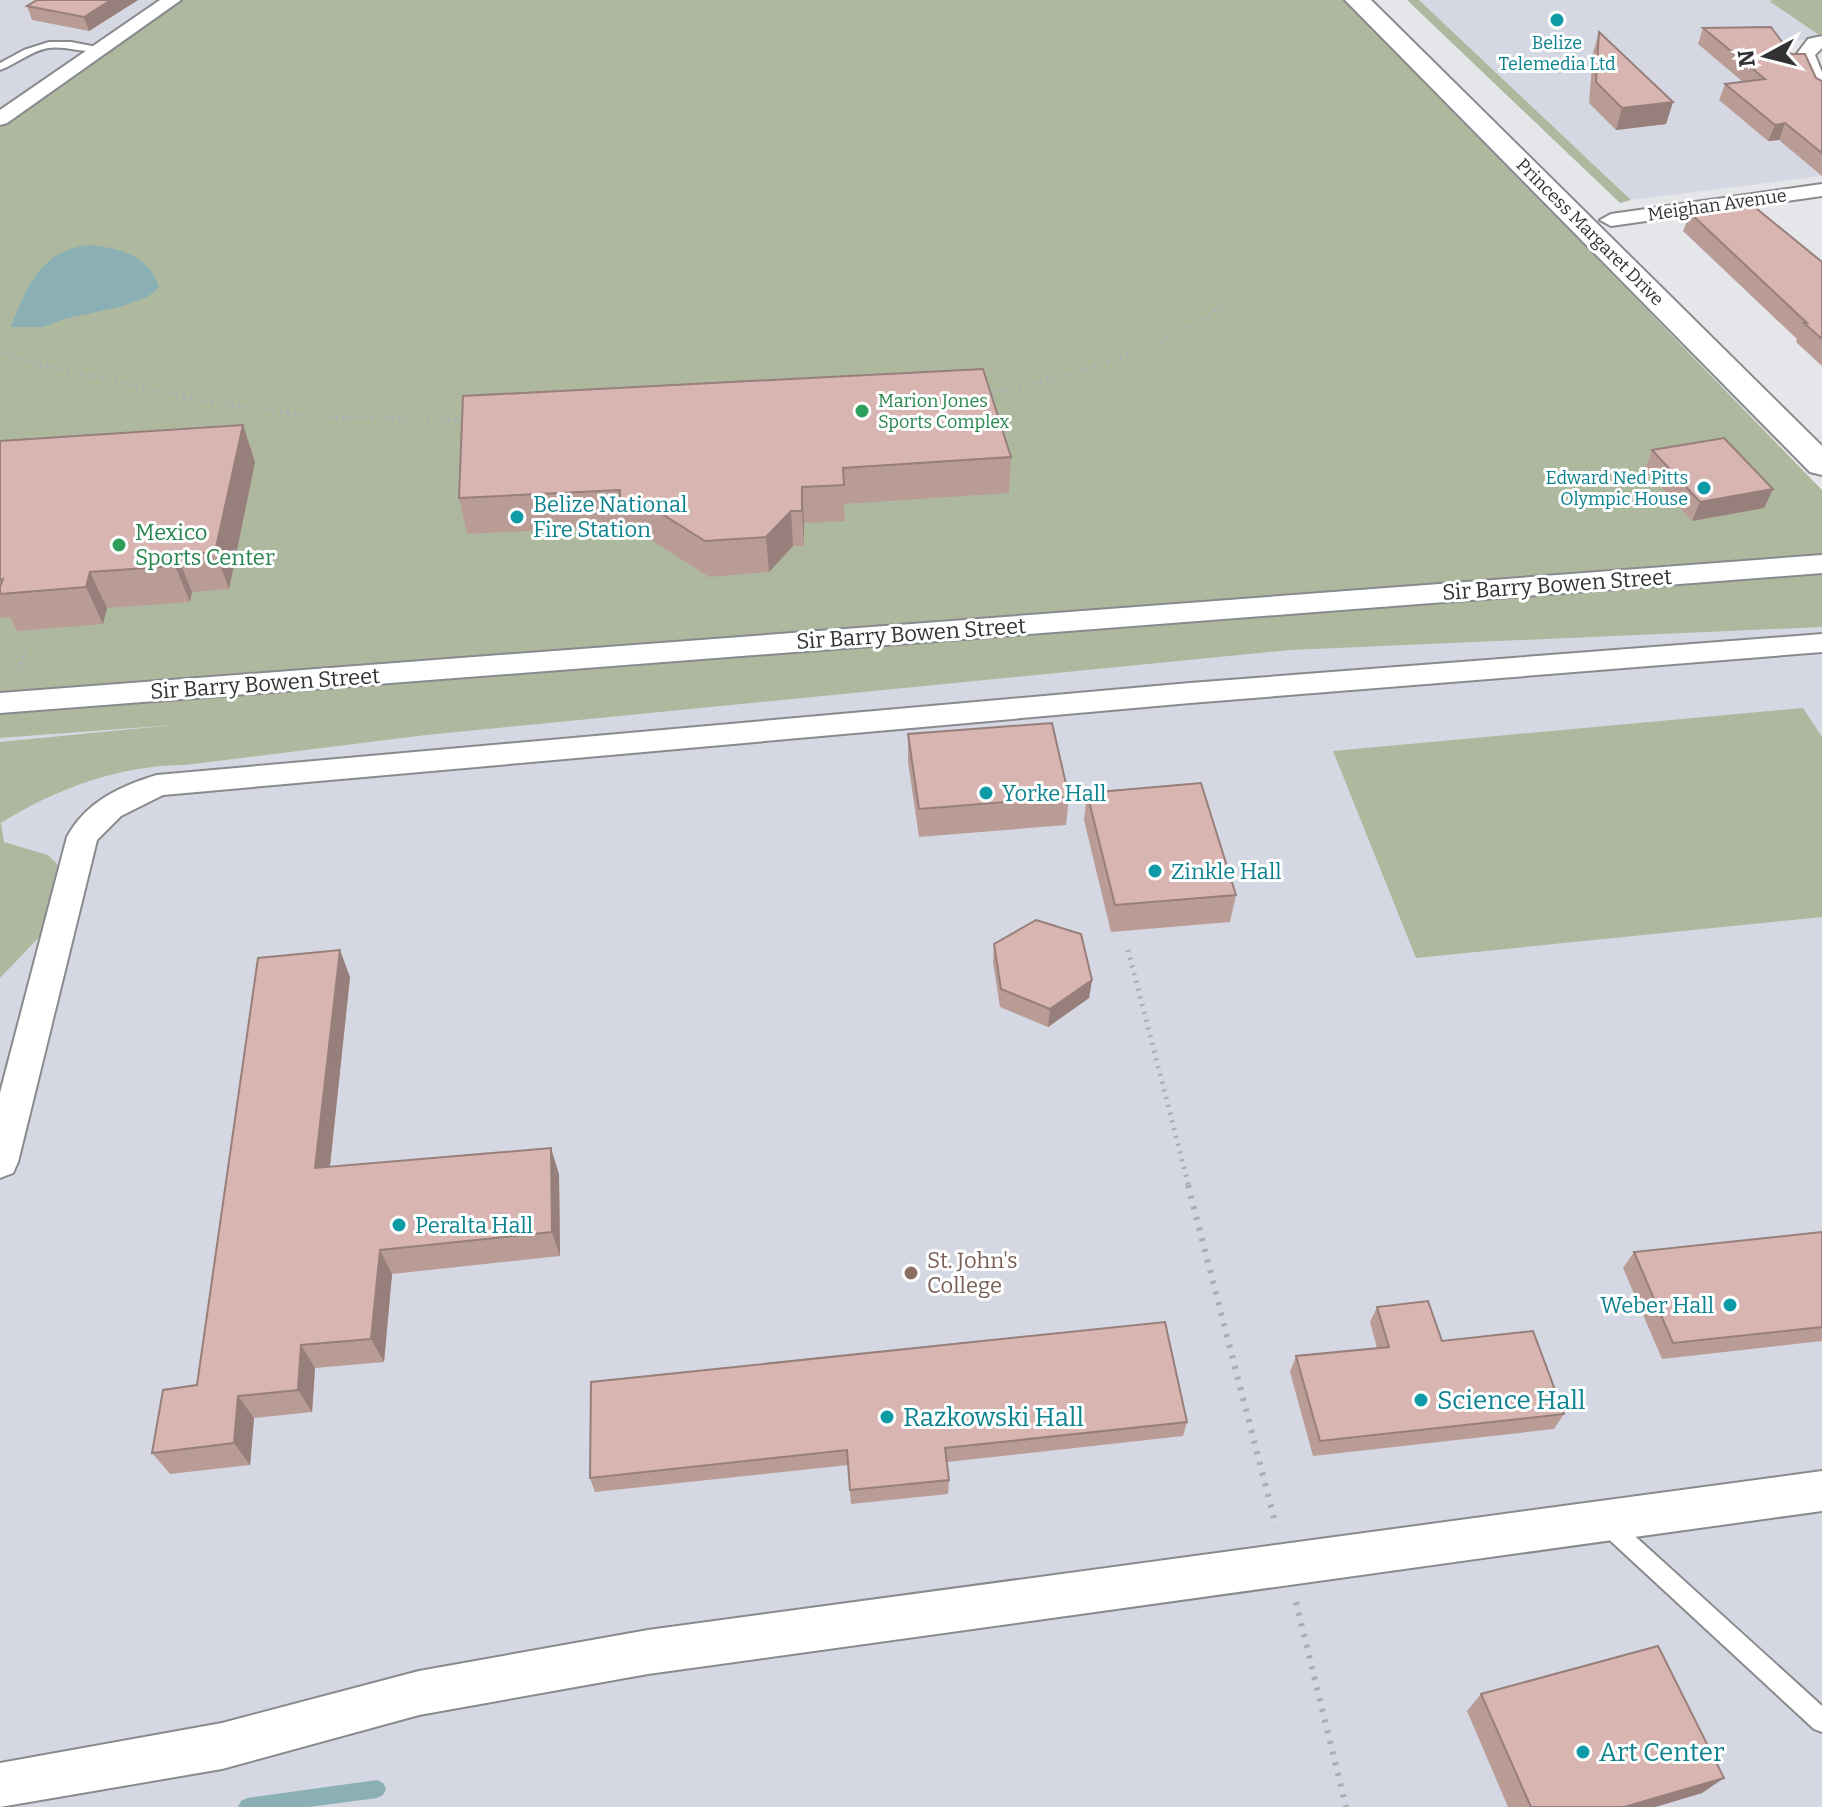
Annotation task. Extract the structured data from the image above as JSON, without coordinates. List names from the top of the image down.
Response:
{
  "streets": {
    "main road": ["Princess Margaret Drive"],
    "street": ["Meighan Avenue", "Sir Barry Bowen Street"]
  },
  "crossings": [
    ["Meighan Avenue", "Princess Margaret Drive"]
  ],
  "places": [
    "Belize Telemedia Ltd",
    "Marion Jones Sports Complex",
    "Edward Ned Pitts Olympic House",
    "Belize National Fire Station",
    "Mexico Sports Center",
    "Yorke Hall",
    "Zinkle Hall",
    "Peralta Hall",
    "St. John's College",
    "Weber Hall",
    "Science Hall",
    "Razkowski Hall",
    "Art Center"
  ],
  "north": "left"
}
